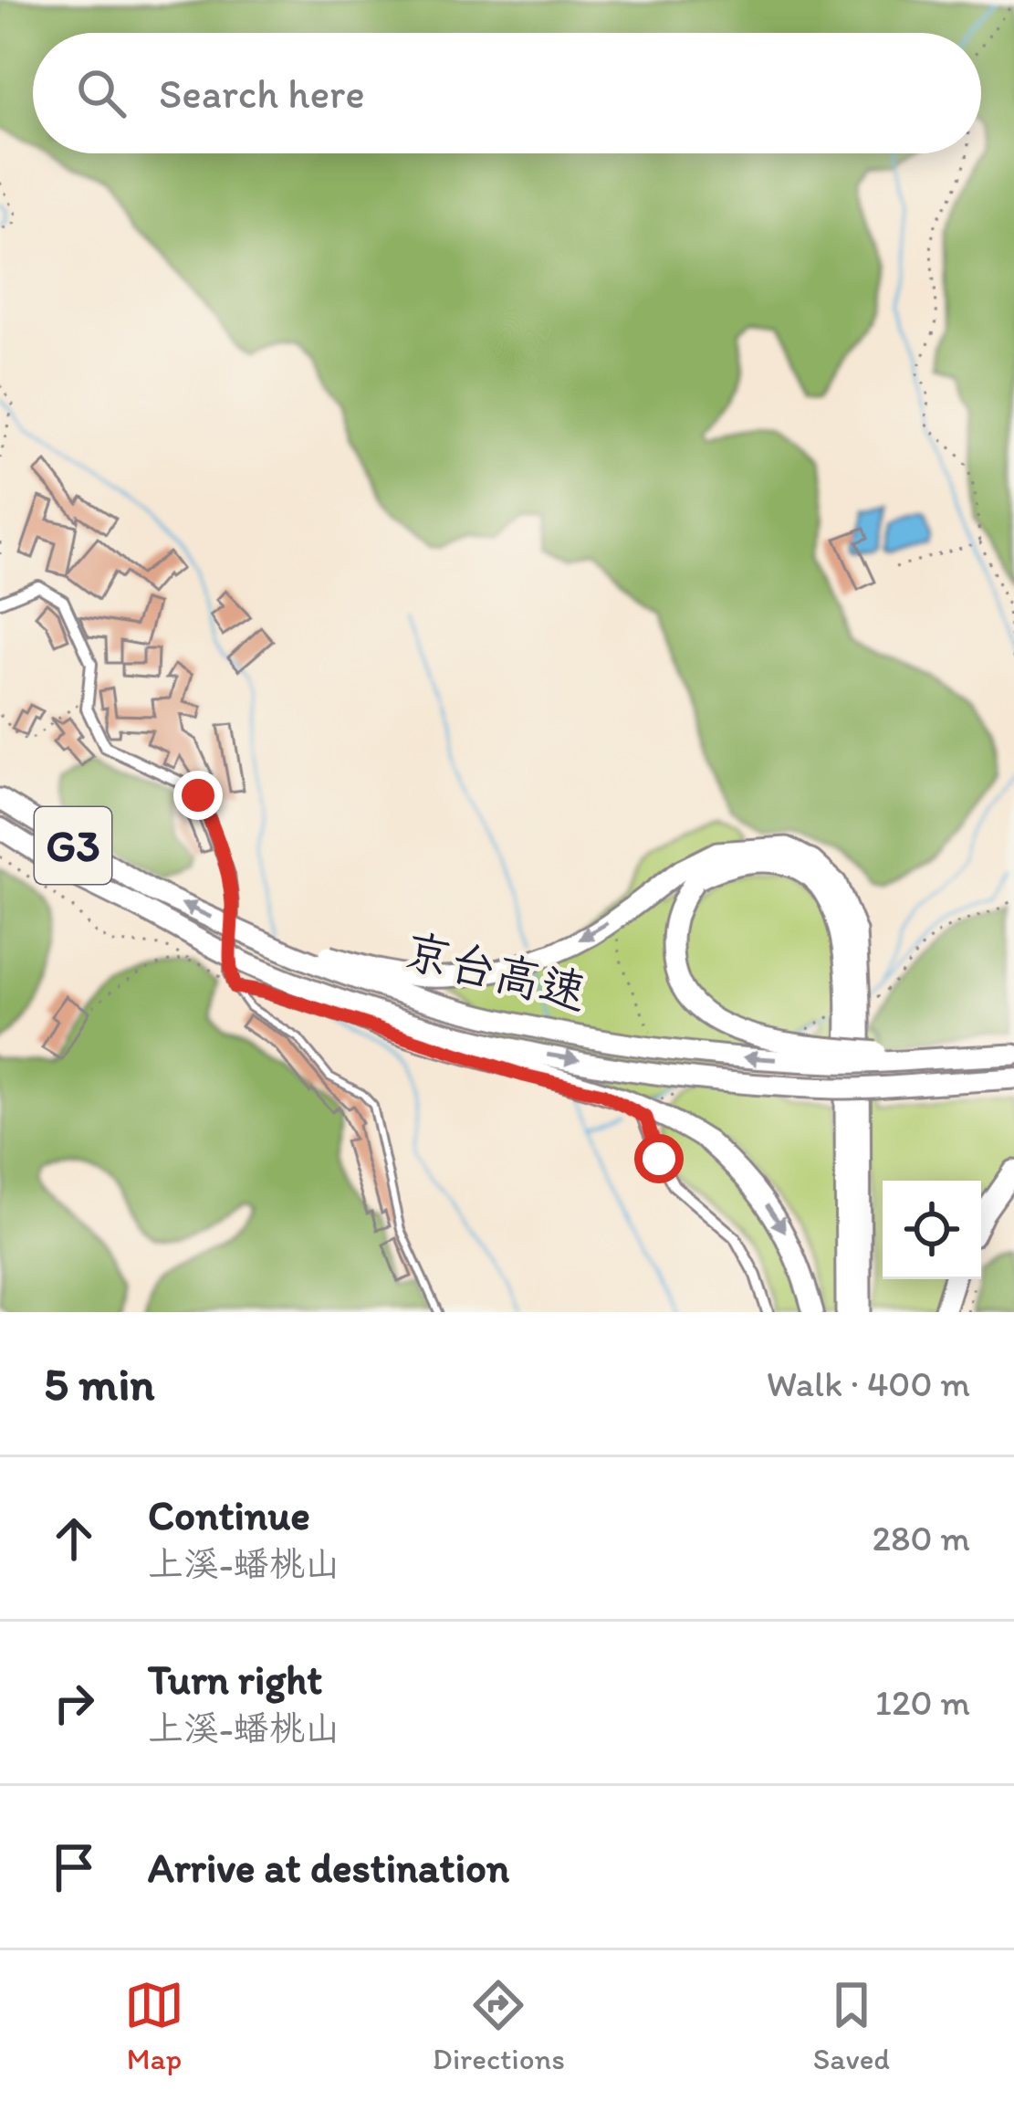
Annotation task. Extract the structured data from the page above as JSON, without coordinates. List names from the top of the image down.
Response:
{
  "streets": {
    "highway": ["G3", "京台高速"]
  },
  "page": {
    "search": "Search here",
    "heading": ["5 min", "Walk · 400 m"],
    "list": [
      ["Continue", "上溪-蟠桃山", "280 m"],
      ["Turn right", "上溪-蟠桃山", "120 m"],
      "Arrive at destination"
    ],
    "nav": ["Map", "Directions", "Saved"]
  }
}
